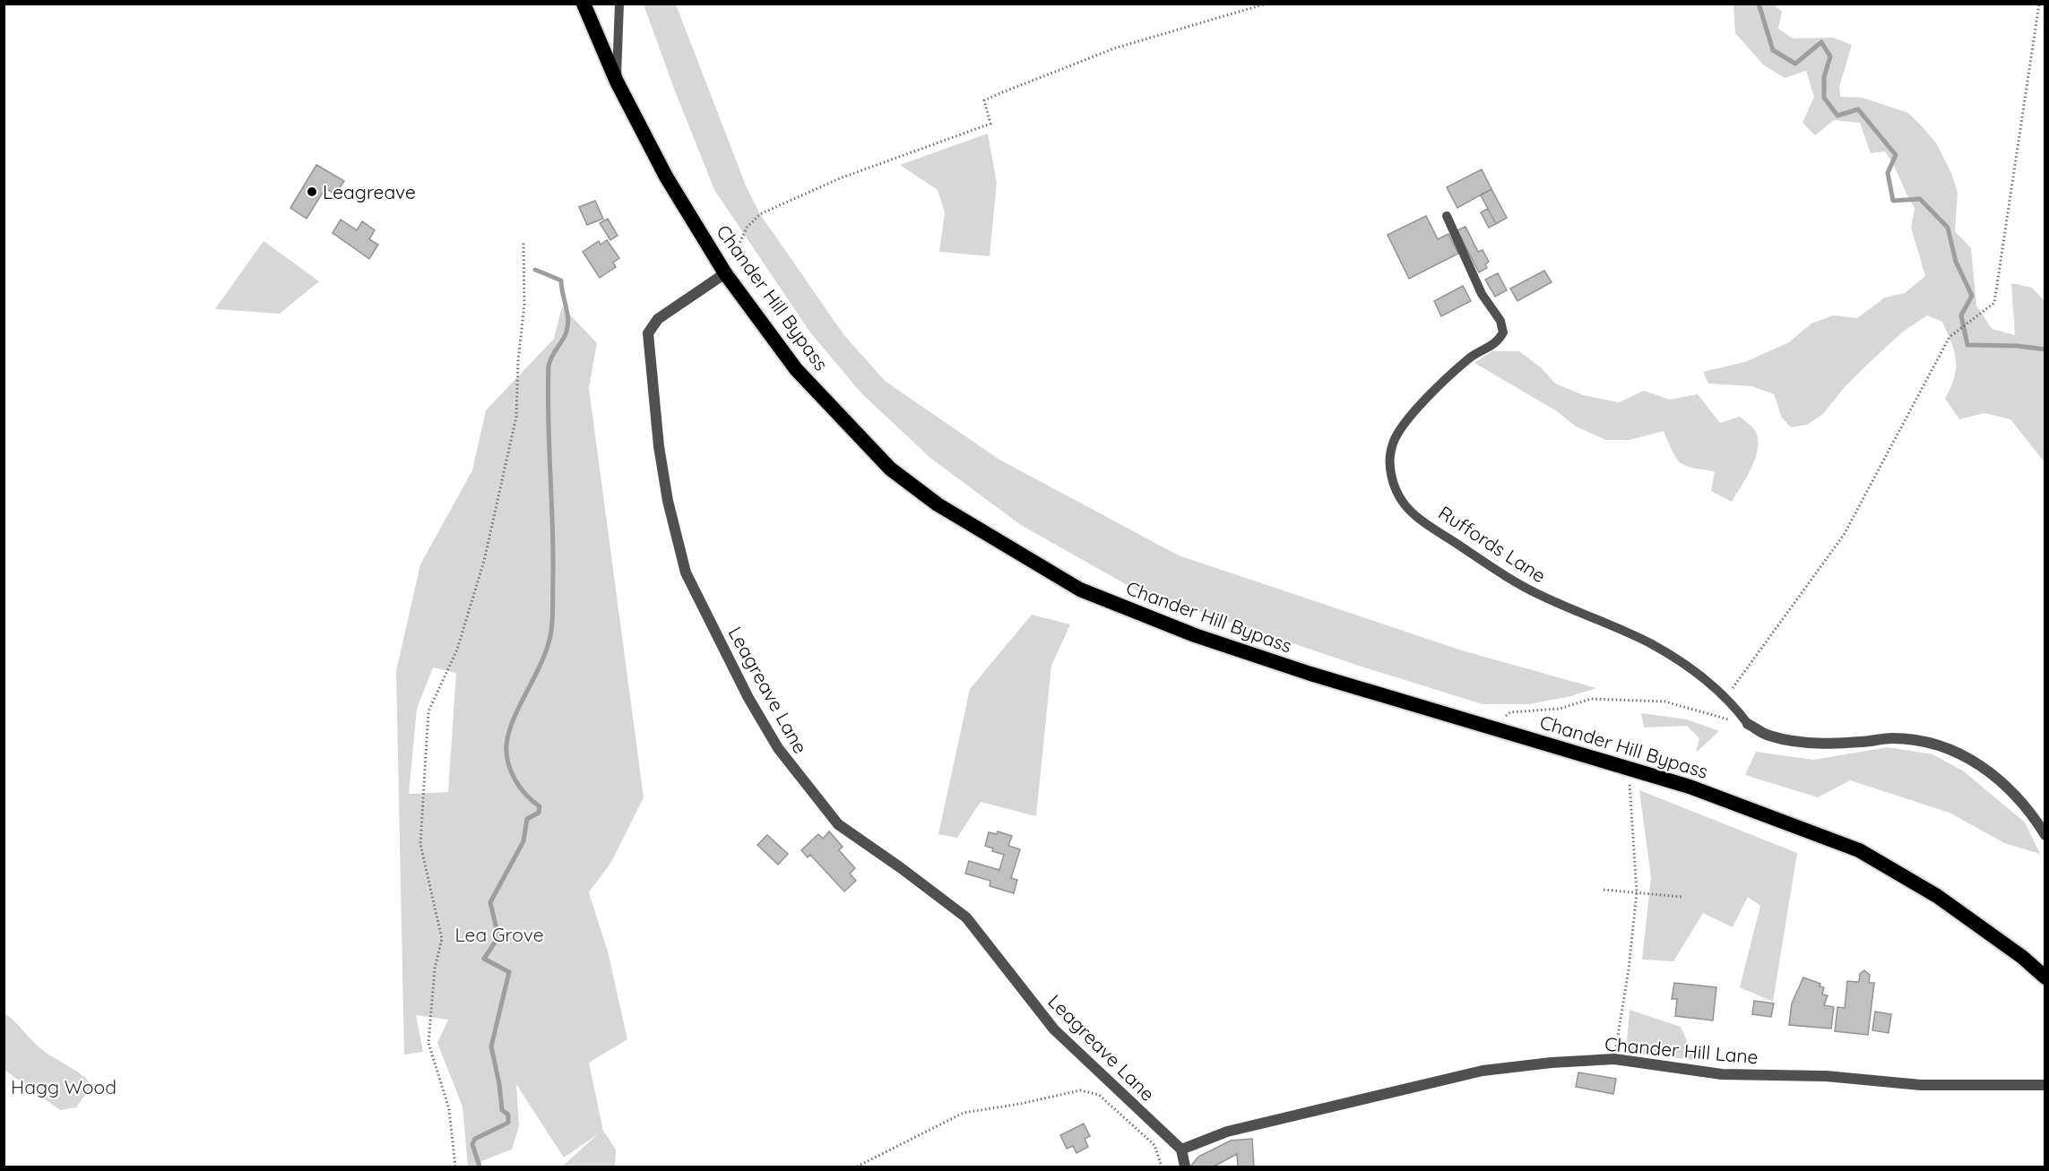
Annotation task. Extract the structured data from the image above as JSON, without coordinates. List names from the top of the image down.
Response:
{
  "streets": {
    "highway": ["Chander Hill Bypass"],
    "street": ["Leagreave Lane", "Chander Hill Lane"],
    "lane": ["Ruffords Lane"]
  },
  "crossings": [
    ["Chander Hill Bypass", "Leagreave Lane"],
    ["Leagreave Lane", "Chander Hill Lane"]
  ],
  "parks": ["Lea Grove", "Hagg Wood"],
  "places": ["Leagreave"]
}
